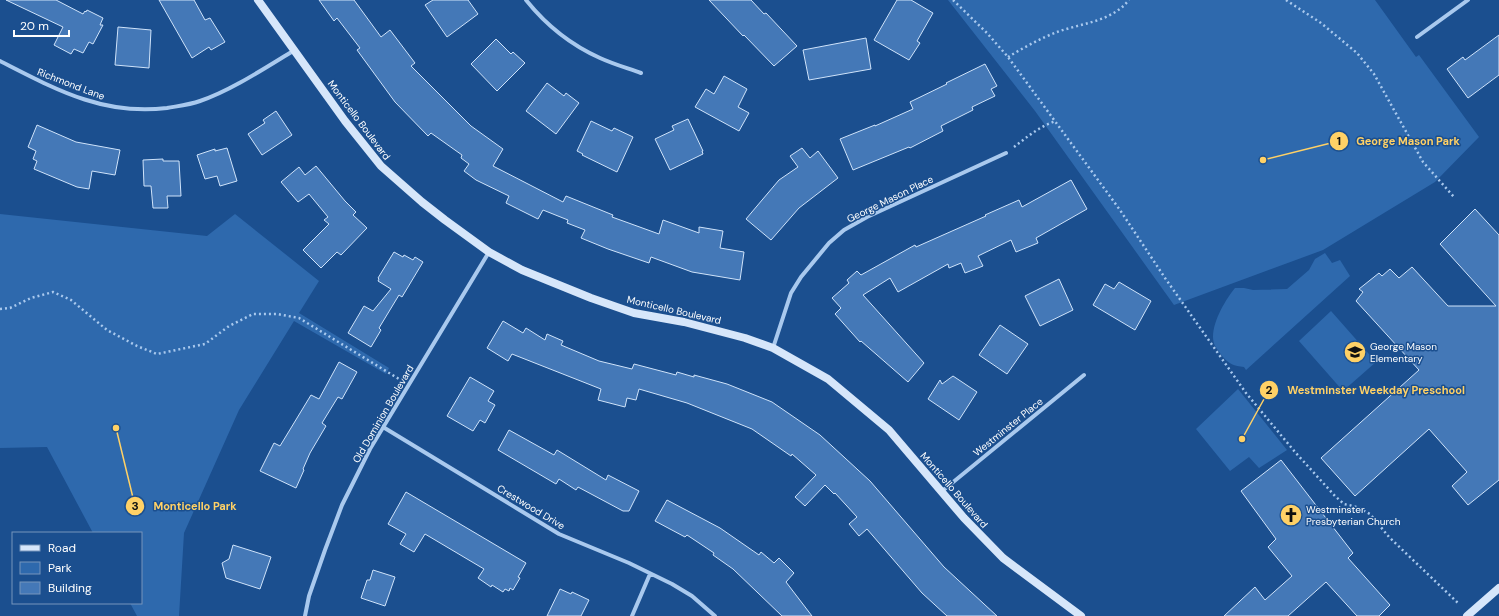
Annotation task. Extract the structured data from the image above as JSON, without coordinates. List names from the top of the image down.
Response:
{
  "streets": {
    "street": [
      "Richmond Lane",
      "Monticello Boulevard",
      "George Mason Place",
      "Old Dominion Boulevard",
      "Westminster Place",
      "Crestwood Drive"
    ]
  },
  "crossings": [
    ["Richmond Lane", "Monticello Boulevard"],
    ["Monticello Boulevard", "George Mason Place"],
    ["Monticello Boulevard", "Old Dominion Boulevard"],
    ["Monticello Boulevard", "Westminster Place"],
    ["Old Dominion Boulevard", "Crestwood Drive"]
  ],
  "places": {
    "other": ["George Mason Park", "Monticello Park", "Westminster Weekday Preschool"],
    "school or university": ["George Mason Elementary"],
    "church": ["Westminster Presbyterian Church"]
  },
  "legend": ["Road", "Park", "Building"],
  "scale_bar": "20 m"
}
